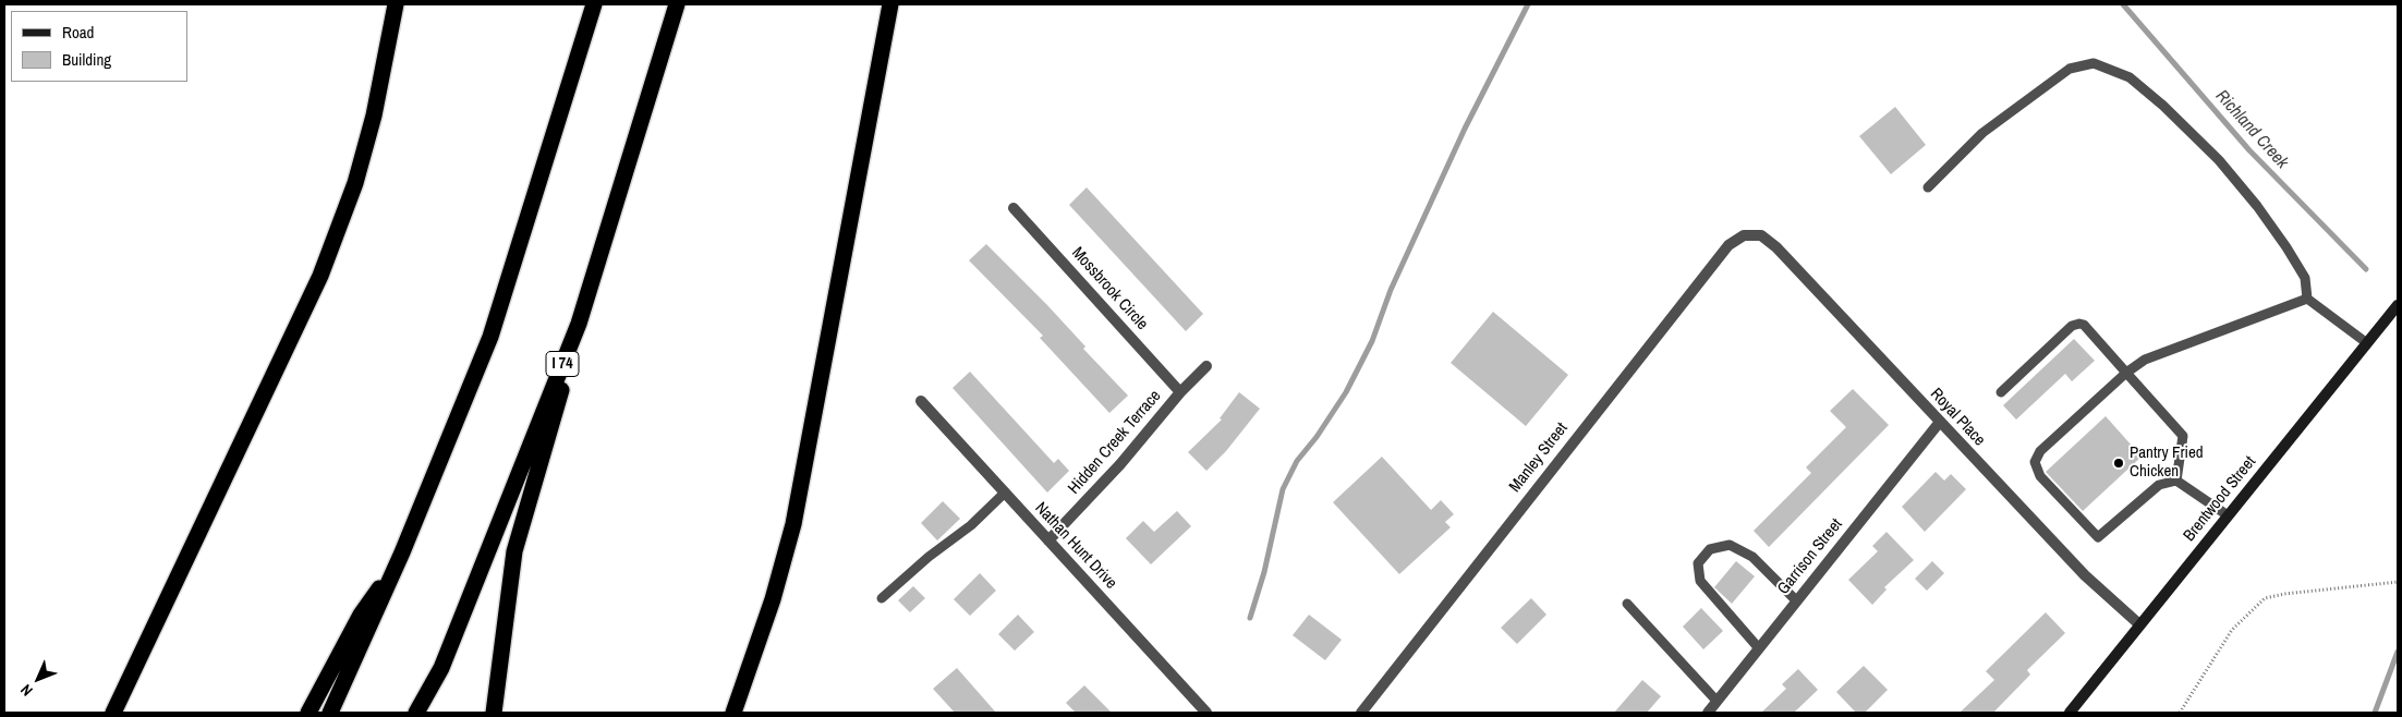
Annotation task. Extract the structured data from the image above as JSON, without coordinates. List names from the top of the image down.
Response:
{
  "streets": {
    "highway": ["I 74"],
    "main road": ["Brentwood Street"],
    "street": [
      "Mossbrook Circle",
      "Royal Place",
      "Hidden Creek Terrace",
      "Manley Street",
      "Nathan Hunt Drive",
      "Garrison Street"
    ]
  },
  "crossings": [
    ["Mossbrook Circle", "Hidden Creek Terrace"],
    ["Royal Place", "Manley Street"],
    ["Royal Place", "Brentwood Street"],
    ["Royal Place", "Garrison Street"],
    ["Hidden Creek Terrace", "Nathan Hunt Drive"]
  ],
  "water": ["Richland Creek"],
  "places": ["Pantry Fried Chicken"],
  "legend": ["Road", "Building"],
  "north": "bottom left"
}
